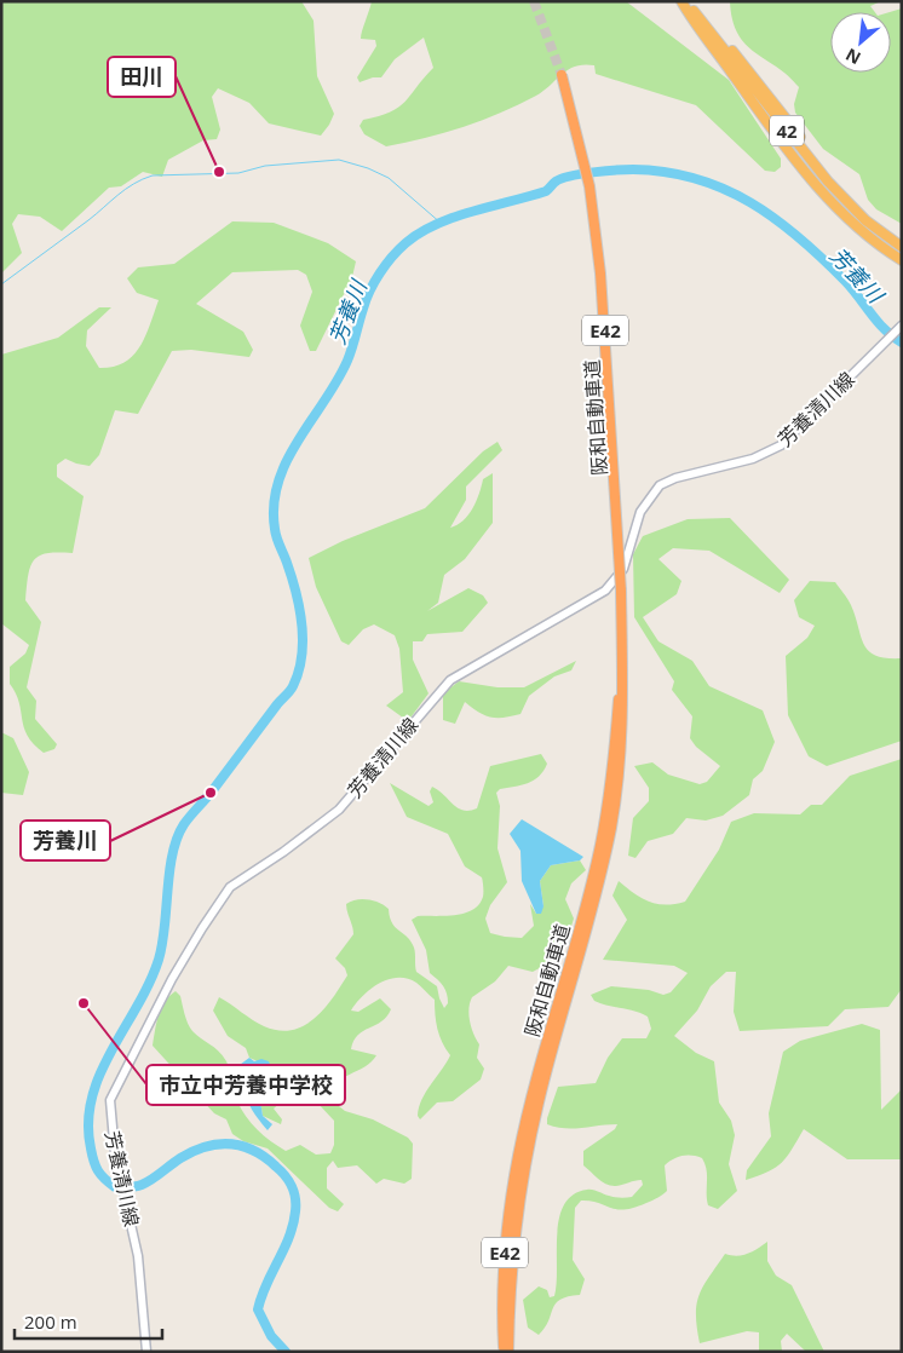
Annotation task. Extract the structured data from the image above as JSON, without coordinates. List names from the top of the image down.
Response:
{
  "streets": {
    "highway": ["42", "E42", "阪和自動車道"],
    "main road": ["芳養清川線"]
  },
  "water": ["芳養川"],
  "places": ["田川", "芳養川", "市立中芳養中学校"],
  "scale_bar": "200 m",
  "north": "bottom left"
}
